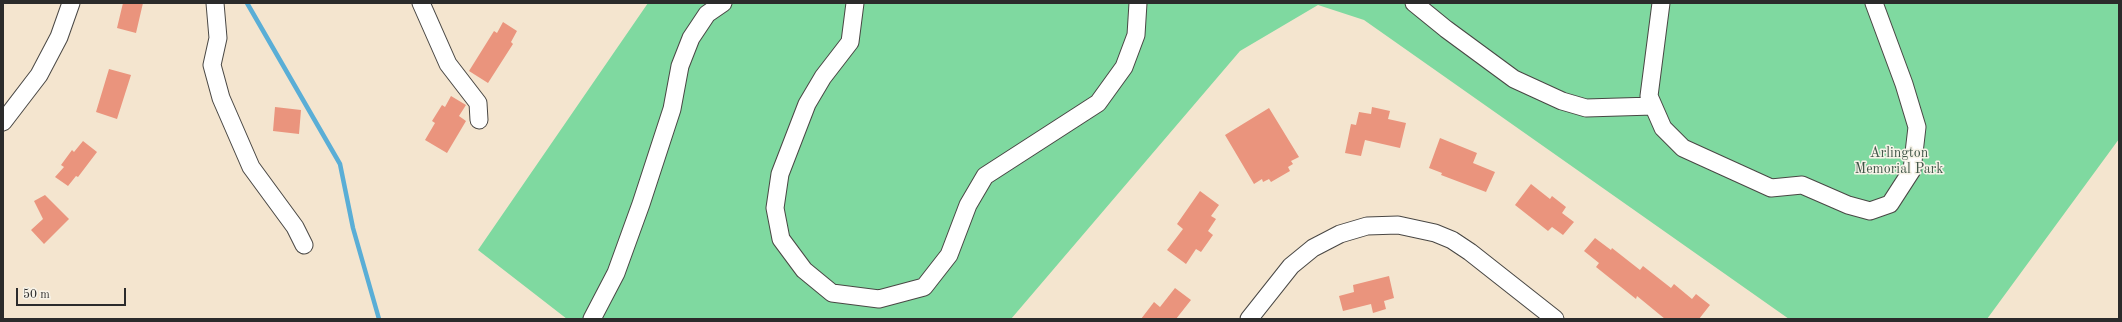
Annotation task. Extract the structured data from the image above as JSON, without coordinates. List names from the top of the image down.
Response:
{
  "parks": ["Arlington Memorial Park"],
  "scale_bar": "50 m"
}
